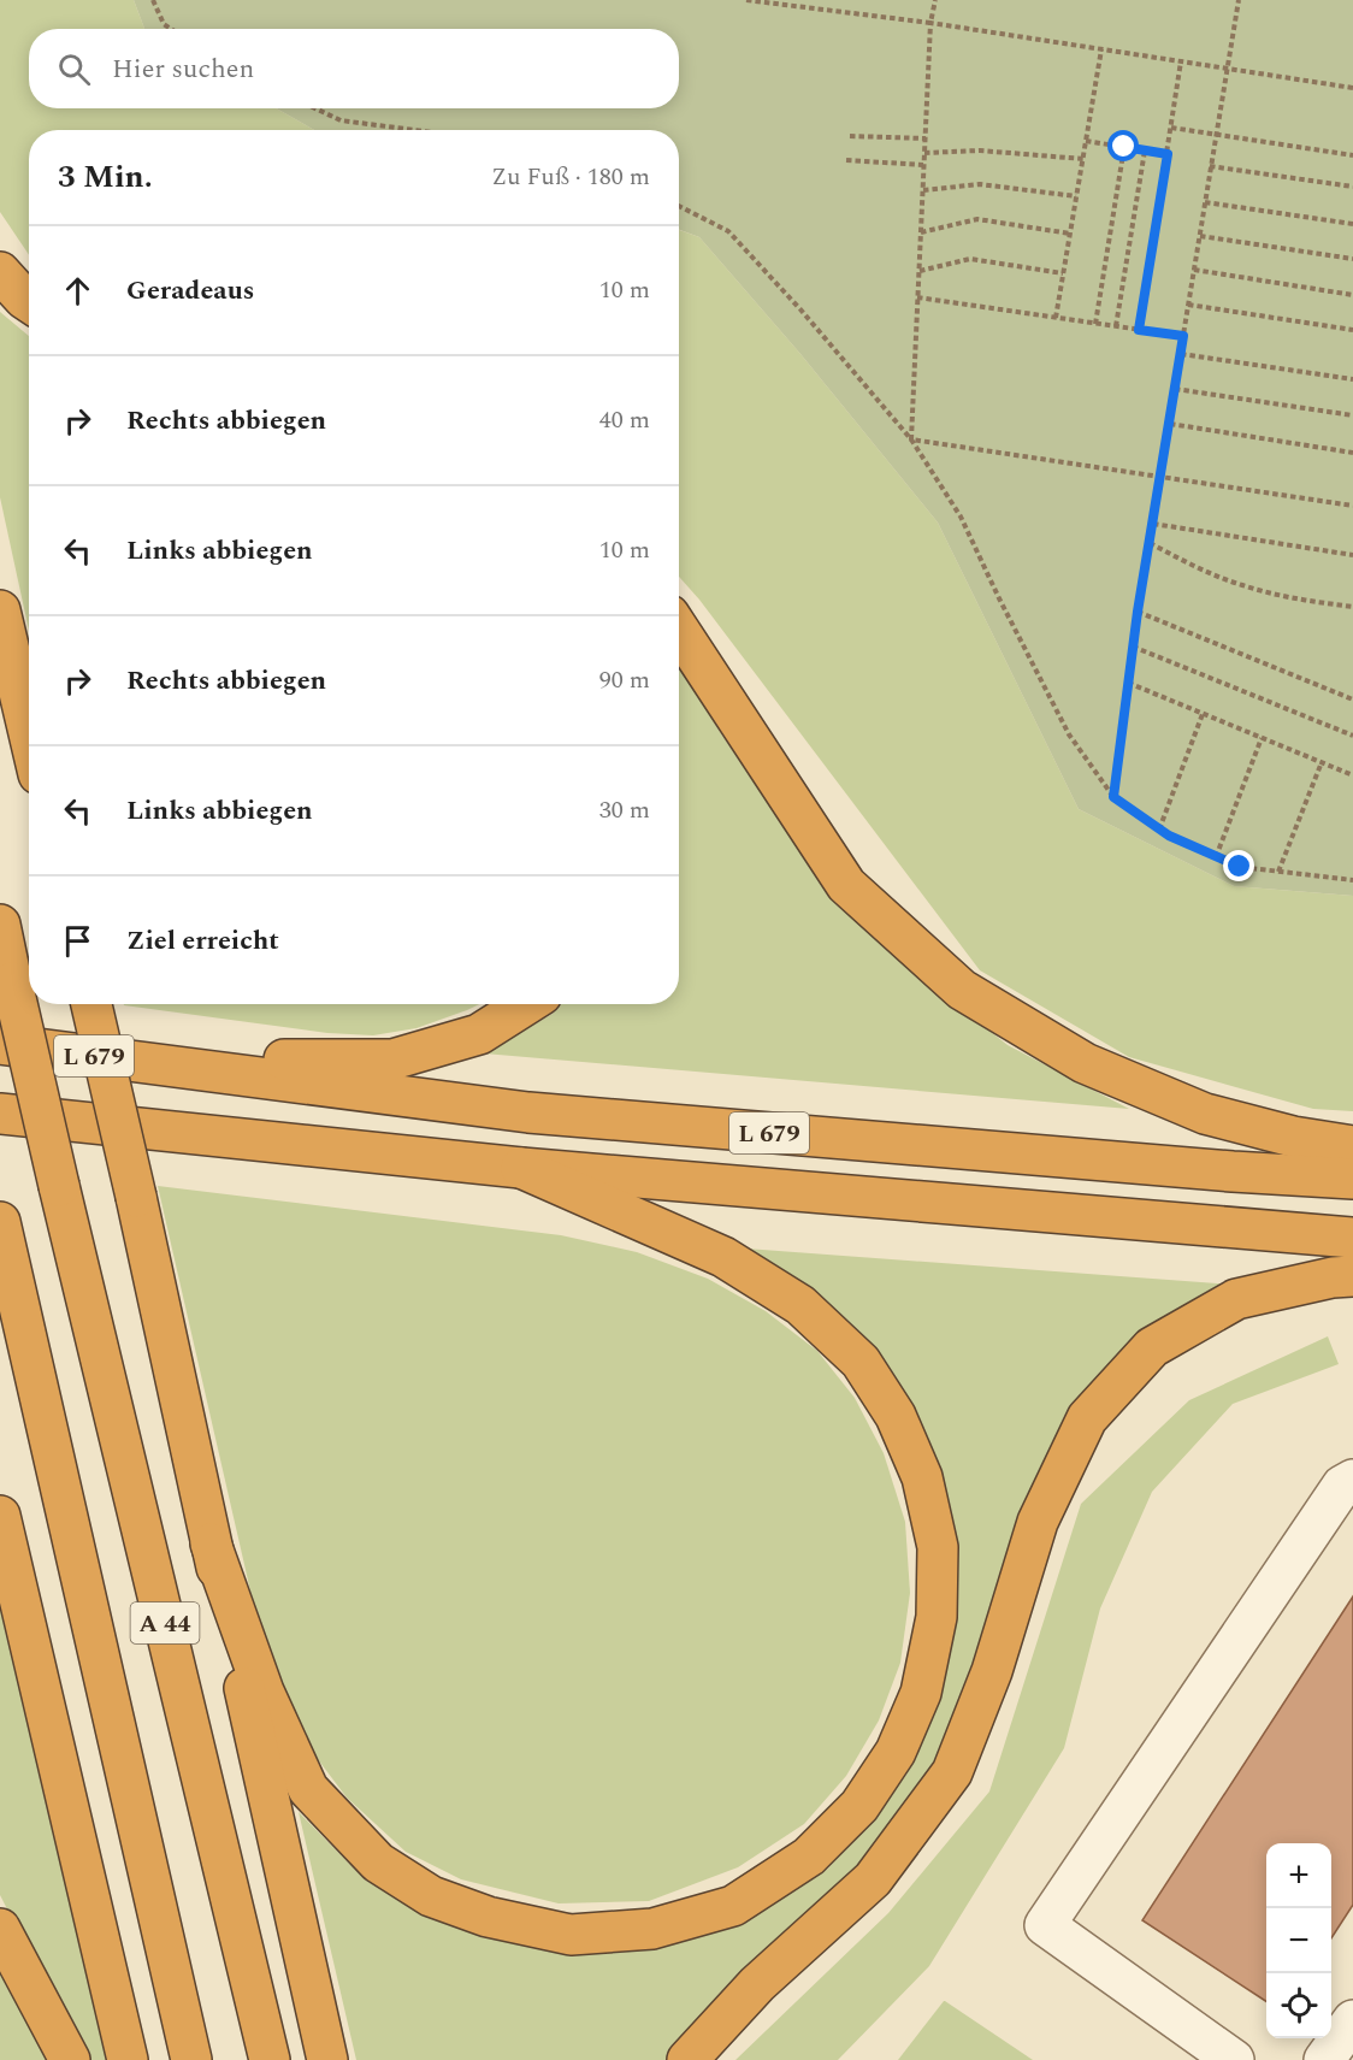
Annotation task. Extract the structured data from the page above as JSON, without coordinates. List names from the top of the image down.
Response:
{
  "streets": {
    "highway": ["L 679", "A 44"]
  },
  "page": {
    "search": "Hier suchen",
    "heading": ["3 Min.", "Zu Fuß · 180 m"],
    "list": [
      ["Geradeaus", "10 m"],
      ["Rechts abbiegen", "40 m"],
      ["Links abbiegen", "10 m"],
      ["Rechts abbiegen", "90 m"],
      ["Links abbiegen", "30 m"],
      "Ziel erreicht"
    ],
    "map_buttons": ["+", "−"]
  }
}
